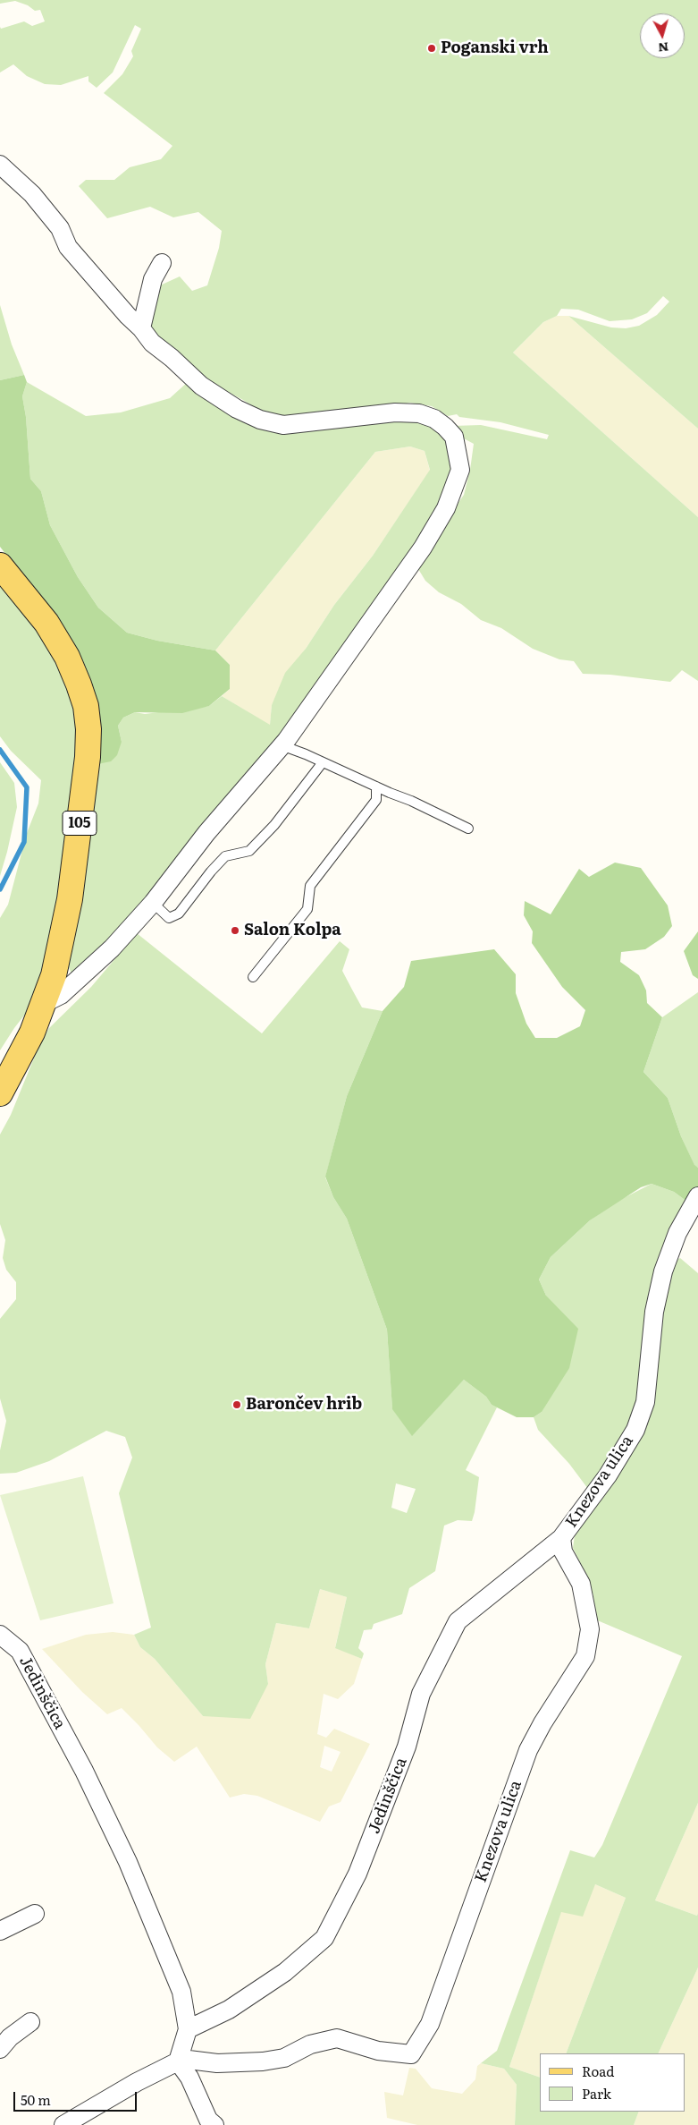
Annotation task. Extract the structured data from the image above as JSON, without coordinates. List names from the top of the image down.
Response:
{
  "streets": {
    "main road": ["105"],
    "street": ["Knezova ulica", "Jedinščica"]
  },
  "crossings": [
    ["Knezova ulica", "Jedinščica"]
  ],
  "places": ["Poganski vrh", "Salon Kolpa", "Barončev hrib"],
  "legend": ["Road", "Park"],
  "scale_bar": "50 m",
  "north": "bottom"
}
